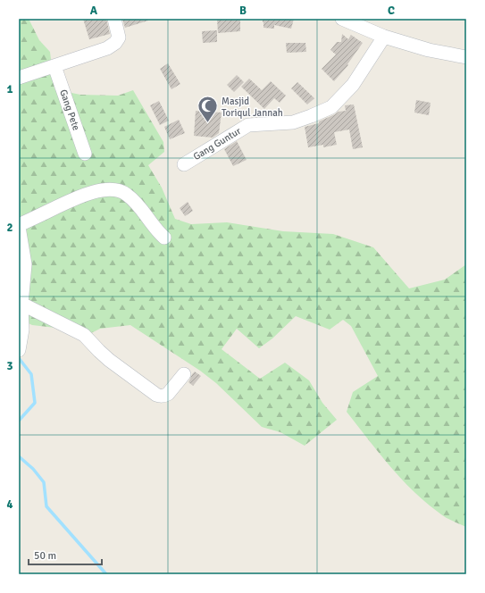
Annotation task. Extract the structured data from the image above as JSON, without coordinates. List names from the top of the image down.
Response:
{
  "streets": {
    "street": ["Gang Pete", "Gang Guntur"]
  },
  "places": {
    "mosque": ["Masjid Toriqul Jannah"]
  },
  "scale_bar": "50 m",
  "grid": {
    "columns": ["A", "B", "C"],
    "rows": [
      "1",
      "2",
      "3",
      "4"
    ]
  }
}
